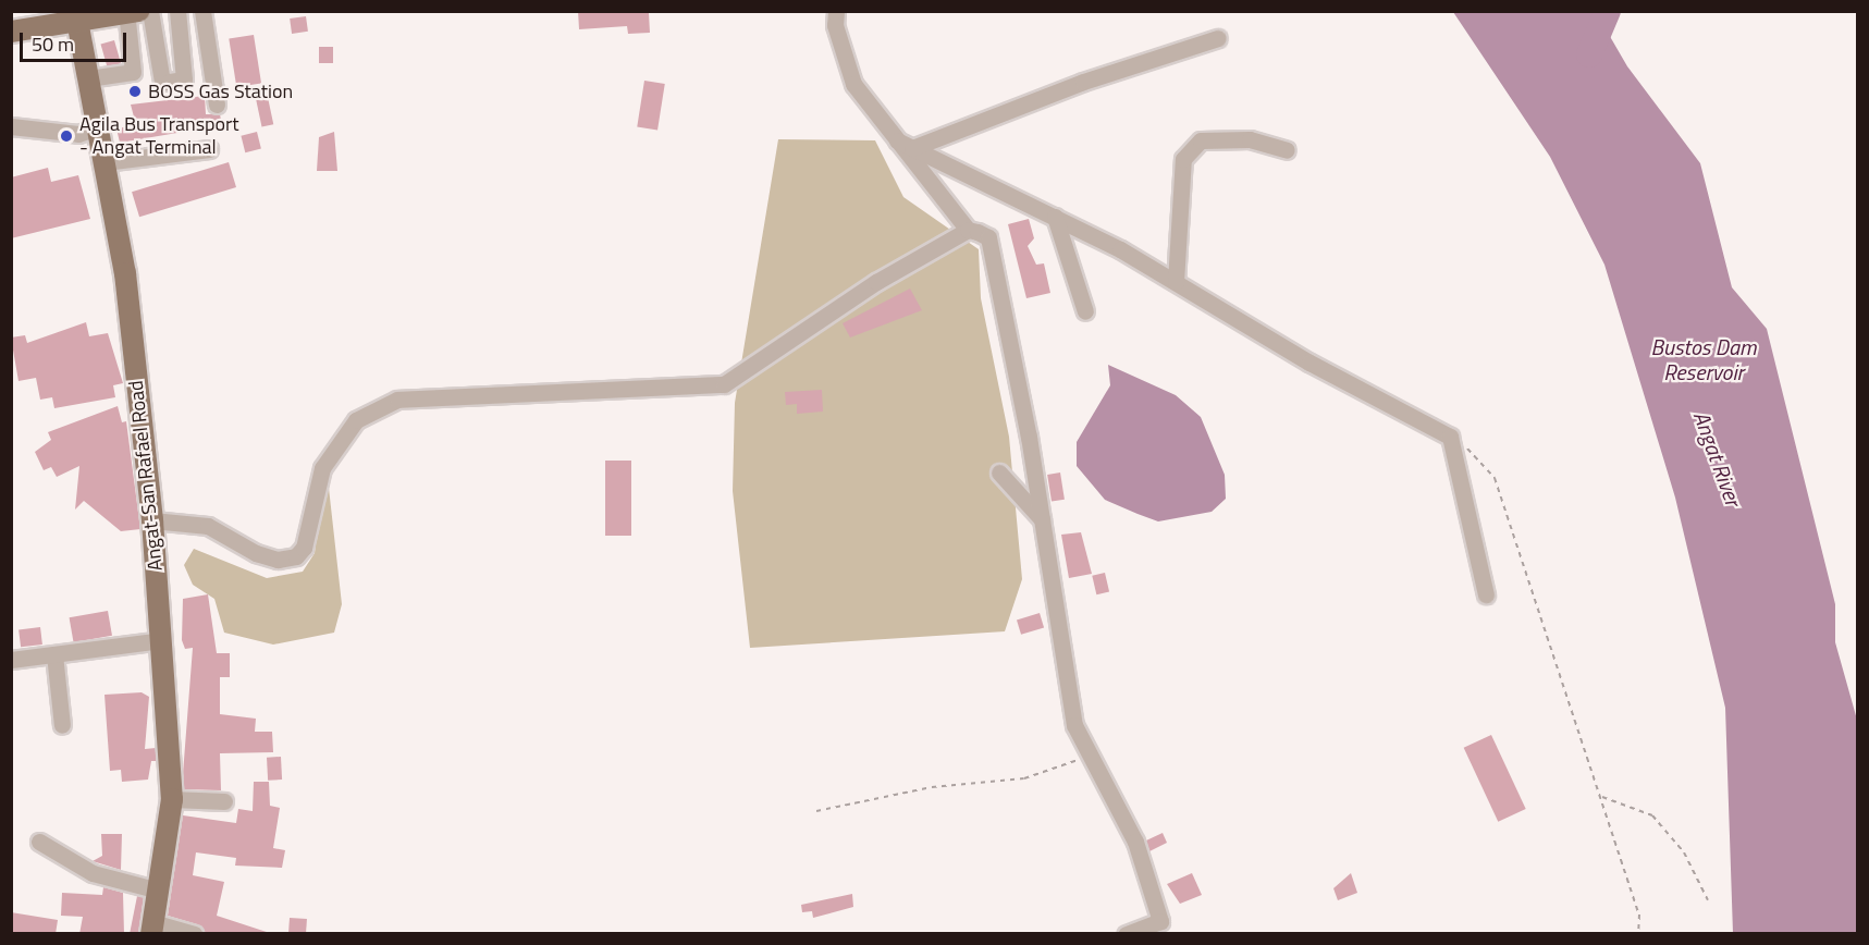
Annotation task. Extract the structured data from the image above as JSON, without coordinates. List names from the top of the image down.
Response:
{
  "streets": {
    "main road": ["Angat-San Rafael Road"]
  },
  "water": ["Bustos Dam Reservoir", "Angat River"],
  "places": ["BOSS Gas Station", "Agila Bus Transport - Angat Terminal"],
  "scale_bar": "50 m"
}
